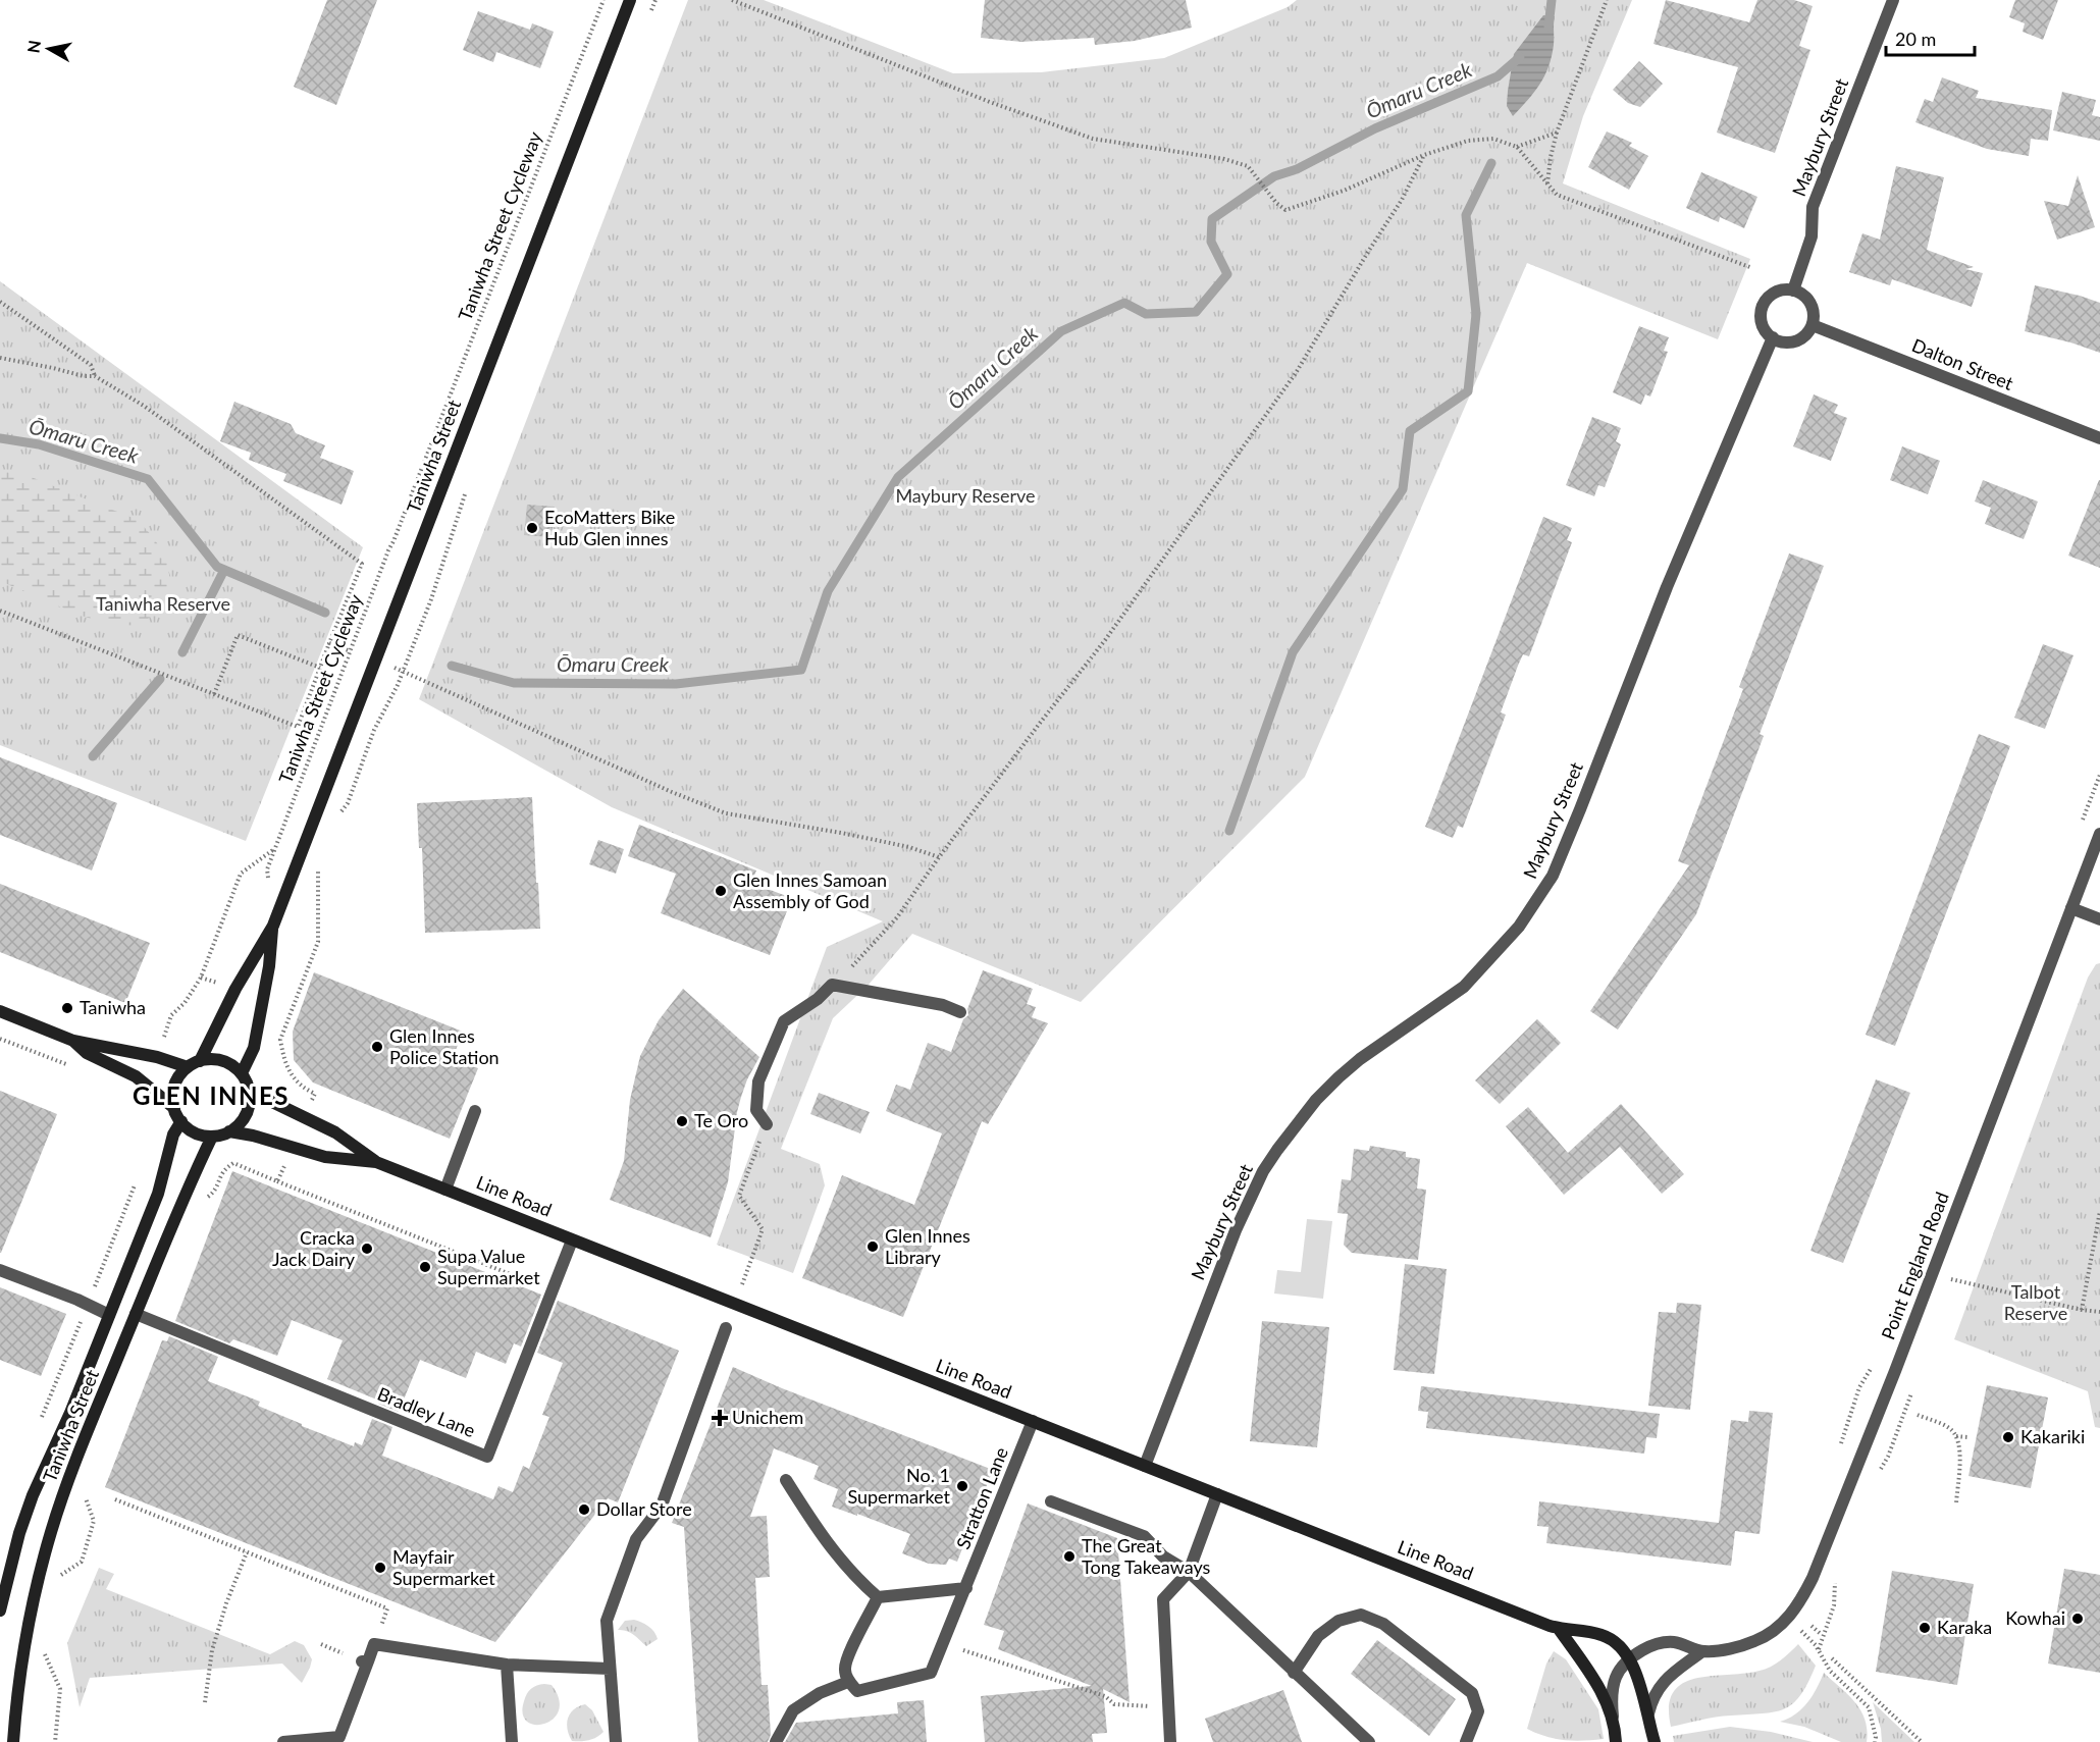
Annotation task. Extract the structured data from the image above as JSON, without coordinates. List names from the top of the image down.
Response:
{
  "streets": {
    "main road": ["Taniwha Street", "Line Road"],
    "street": [
      "Maybury Street",
      "Dalton Street",
      "Point England Road",
      "Bradley Lane",
      "Stratton Lane"
    ],
    "path": ["Taniwha Street Cycleway"]
  },
  "crossings": [
    ["Maybury Street", "Dalton Street"],
    ["Maybury Street", "Line Road"],
    ["Taniwha Street", "Line Road"],
    ["Taniwha Street", "Bradley Lane"],
    ["Line Road", "Point England Road"],
    ["Line Road", "Bradley Lane"],
    ["Line Road", "Stratton Lane"]
  ],
  "districts": ["GLEN INNES"],
  "water": ["Ōmaru Creek"],
  "parks": ["Maybury Reserve", "Taniwha Reserve", "Talbot Reserve"],
  "places": {
    "other": [
      "EcoMatters Bike Hub Glen innes",
      "Glen Innes Samoan Assembly of God",
      "Taniwha",
      "Glen Innes Police Station",
      "Te Oro",
      "Glen Innes Library",
      "Cracka Jack Dairy",
      "Supa Value Supermarket",
      "Kakariki",
      "No. 1 Supermarket",
      "Dollar Store",
      "The Great Tong Takeaways",
      "Mayfair Supermarket",
      "Kowhai",
      "Karaka"
    ],
    "health": ["Unichem"]
  },
  "scale_bar": "20 m",
  "north": "left"
}
